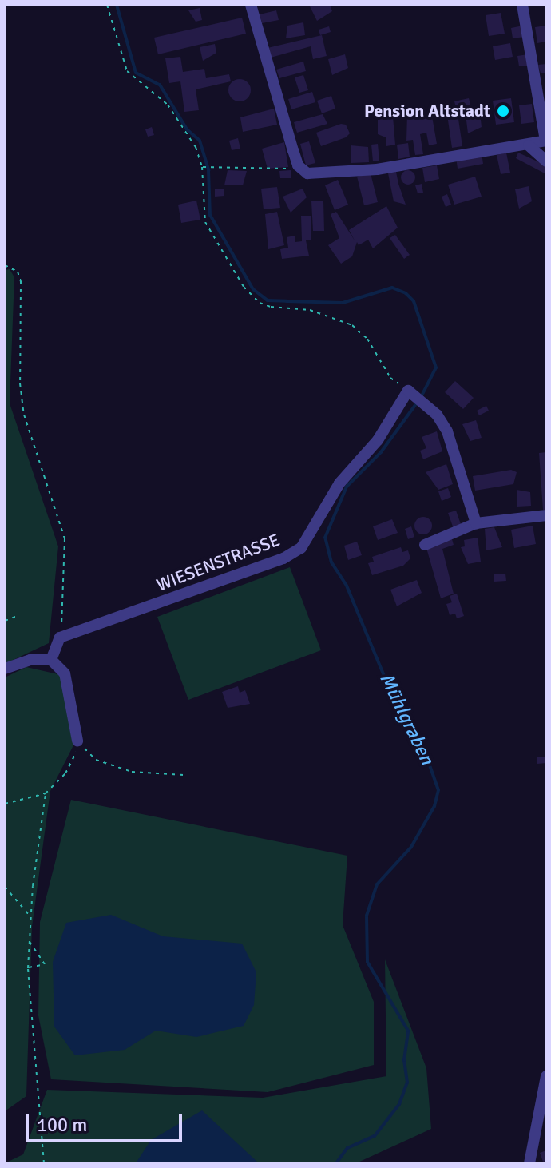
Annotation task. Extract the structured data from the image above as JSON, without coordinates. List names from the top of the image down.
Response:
{
  "streets": {
    "street": ["WIESENSTRASSE"]
  },
  "water": ["Mühlgraben"],
  "places": ["Pension Altstadt"],
  "scale_bar": "100 m"
}
